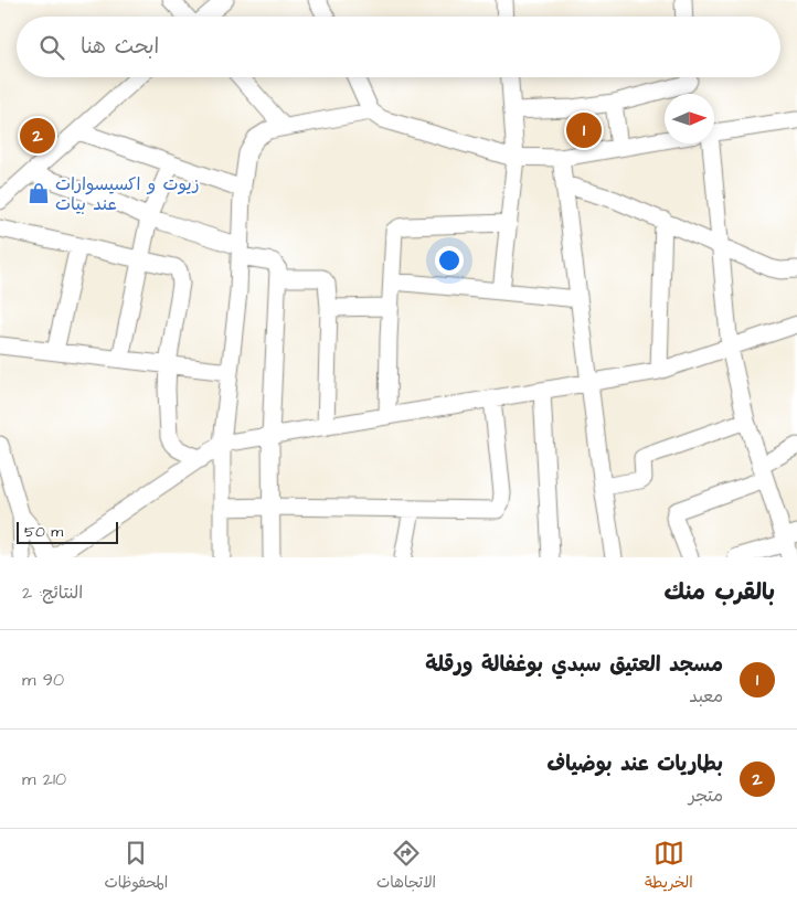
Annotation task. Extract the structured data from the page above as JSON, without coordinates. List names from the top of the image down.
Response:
{
  "places": {
    "shop": ["زيوت و اكسيسوارات عند بيات"]
  },
  "scale_bar": "50 m",
  "north": "right",
  "page": {
    "search": "ابحث هنا",
    "pins": ["1", "2"],
    "scale": "50 m",
    "heading": ["بالقرب منك", "النتائج: 2"],
    "list": [
      {
        "mark": "1",
        "name": "مسجد العتيق سبدي بوغفالة ورقلة",
        "note": "معبد",
        "value": "90 m"
      },
      {
        "mark": "2",
        "name": "بطاريات عند بوضياف",
        "note": "متجر",
        "value": "210 m"
      }
    ],
    "nav": ["الخريطة", "الاتجاهات", "المحفوظات"]
  }
}
